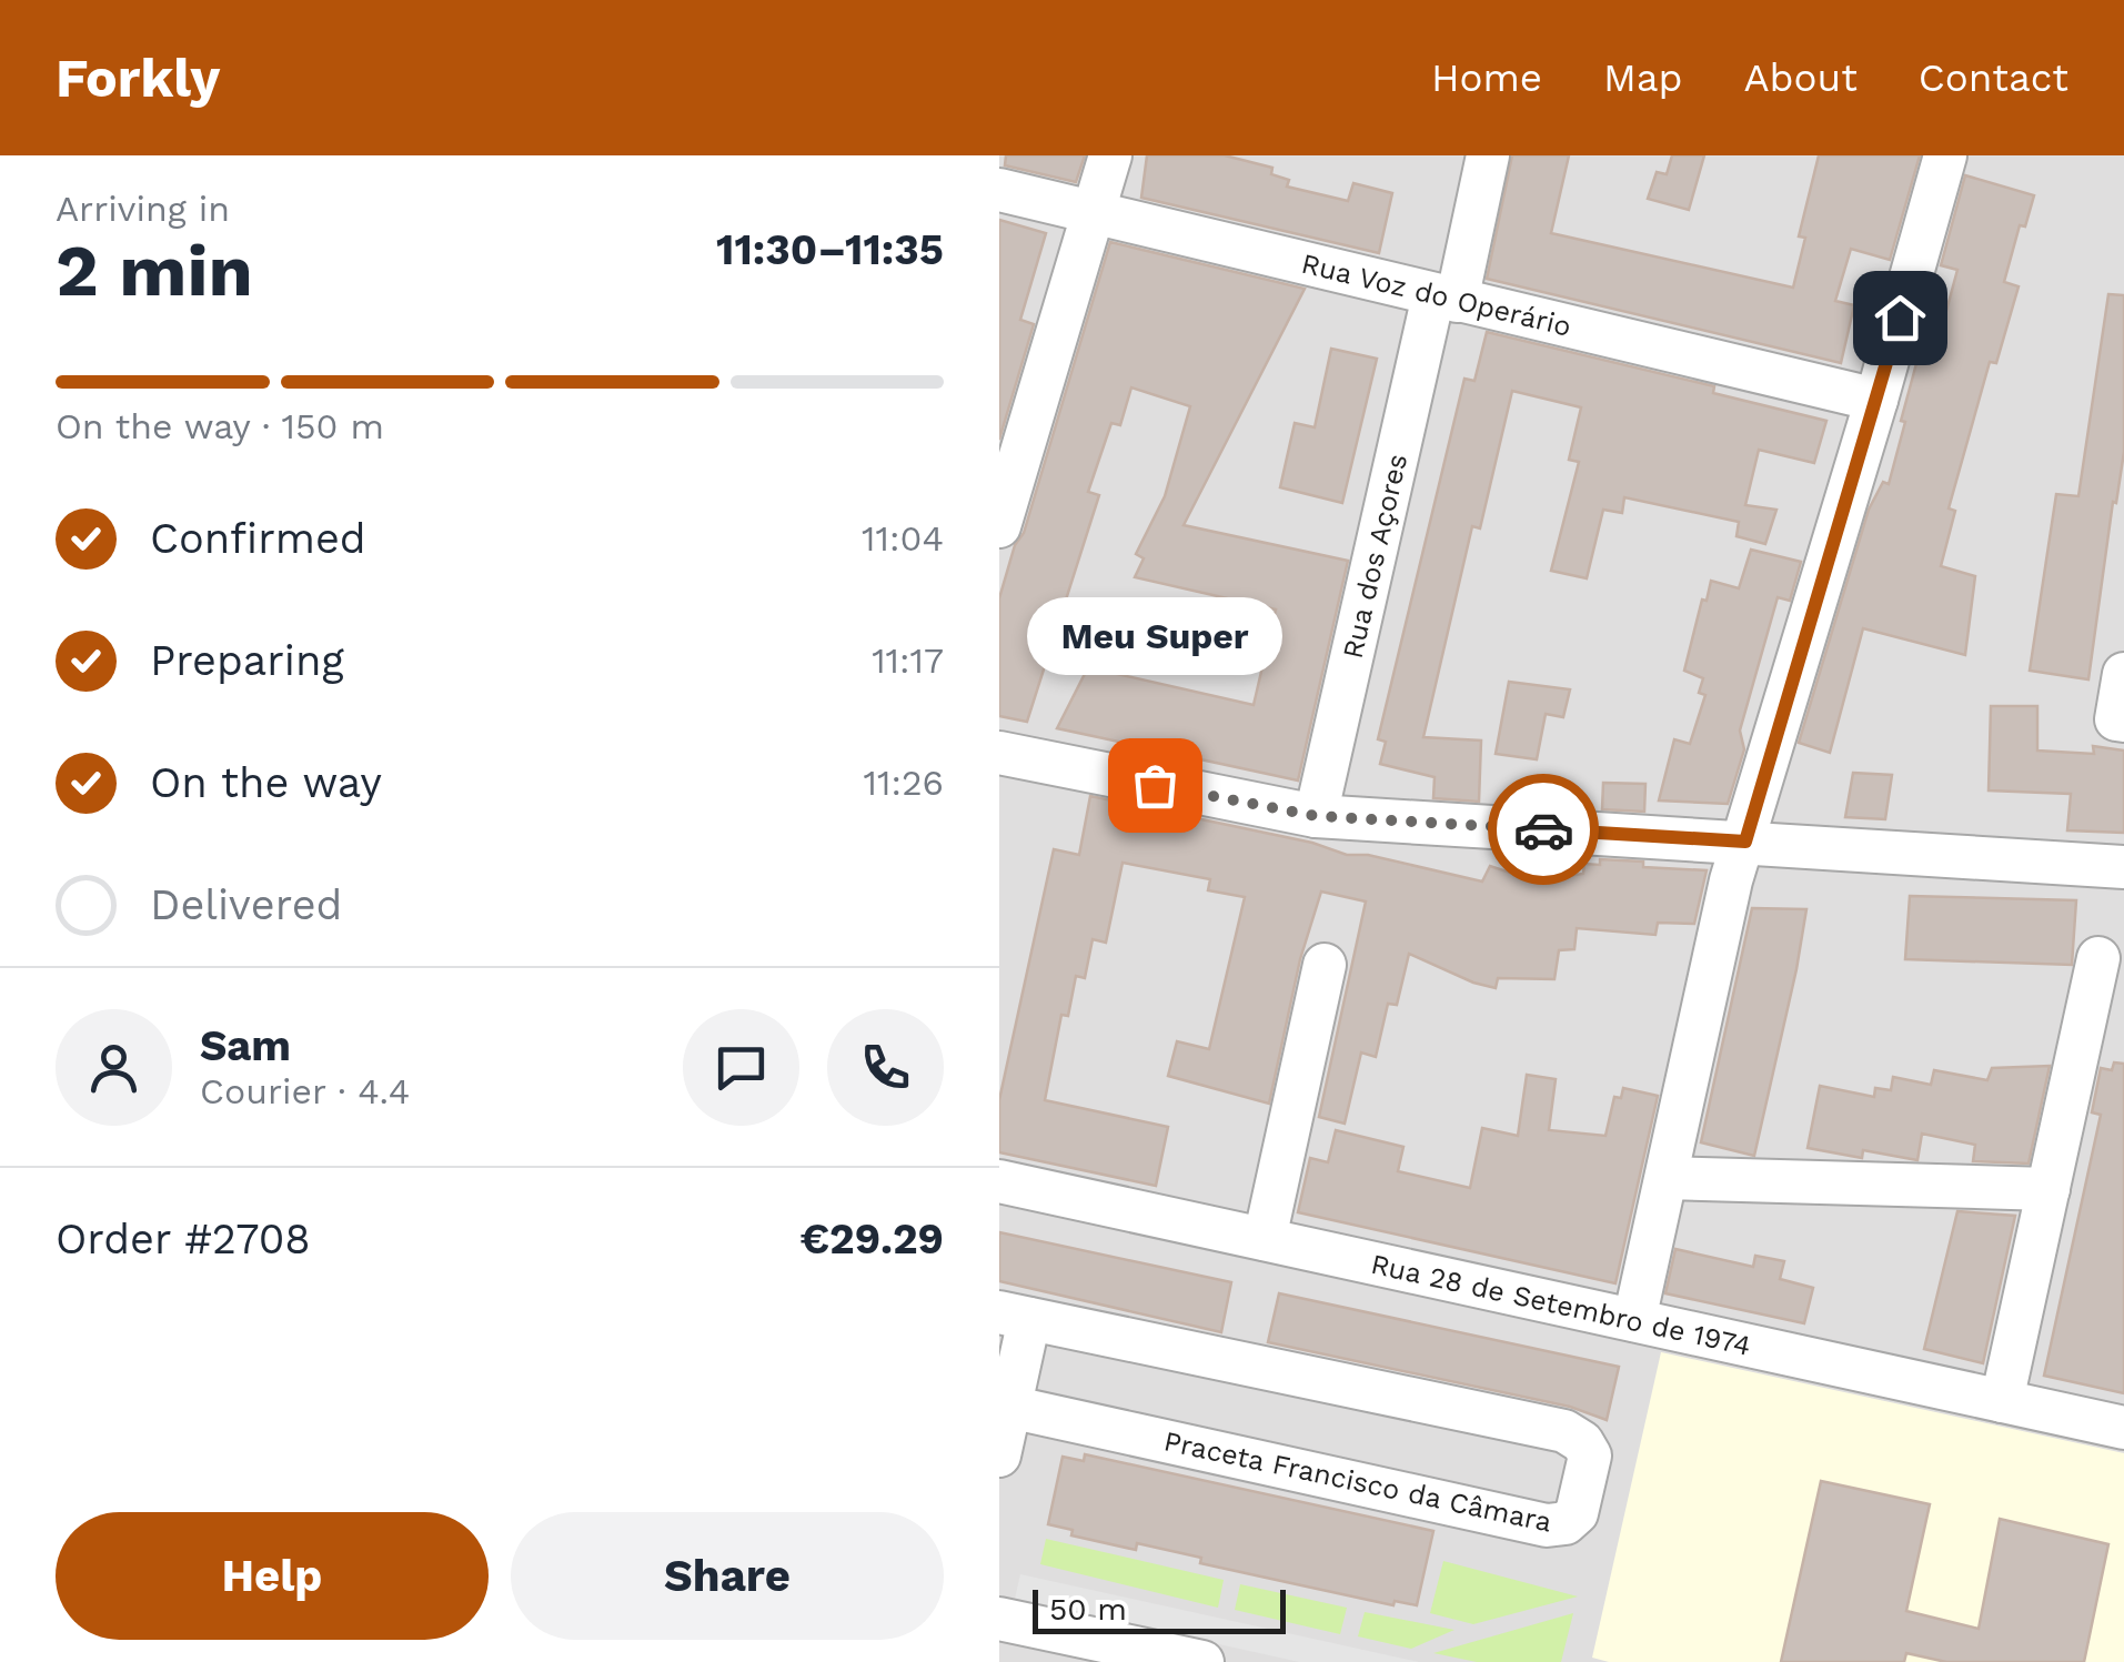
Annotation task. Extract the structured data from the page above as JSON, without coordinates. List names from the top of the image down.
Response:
{
  "streets": {
    "street": [
      "Rua Voz do Operário",
      "Rua dos Açores",
      "Rua 28 de Setembro de 1974",
      "Praceta Francisco da Câmara"
    ]
  },
  "crossings": [
    ["Rua Voz do Operário", "Rua dos Açores"]
  ],
  "places": ["Meu Super"],
  "scale_bar": "50 m",
  "page": {
    "header": "Forkly",
    "nav": [
      "Home",
      "Map",
      "About",
      "Contact"
    ],
    "heading": ["2 min", "Arriving in", "11:30–11:35"],
    "panel": [
      "Sam",
      "Courier · 4.4",
      "Order #2708",
      "€29.29"
    ],
    "bar": "On the way · 150 m",
    "list": [
      ["Confirmed", "11:04"],
      ["Preparing", "11:17"],
      ["On the way", "11:26"],
      "Delivered"
    ],
    "bubble": "Meu Super",
    "buttons": ["Help", "Share"],
    "scale": "50 m"
  }
}
